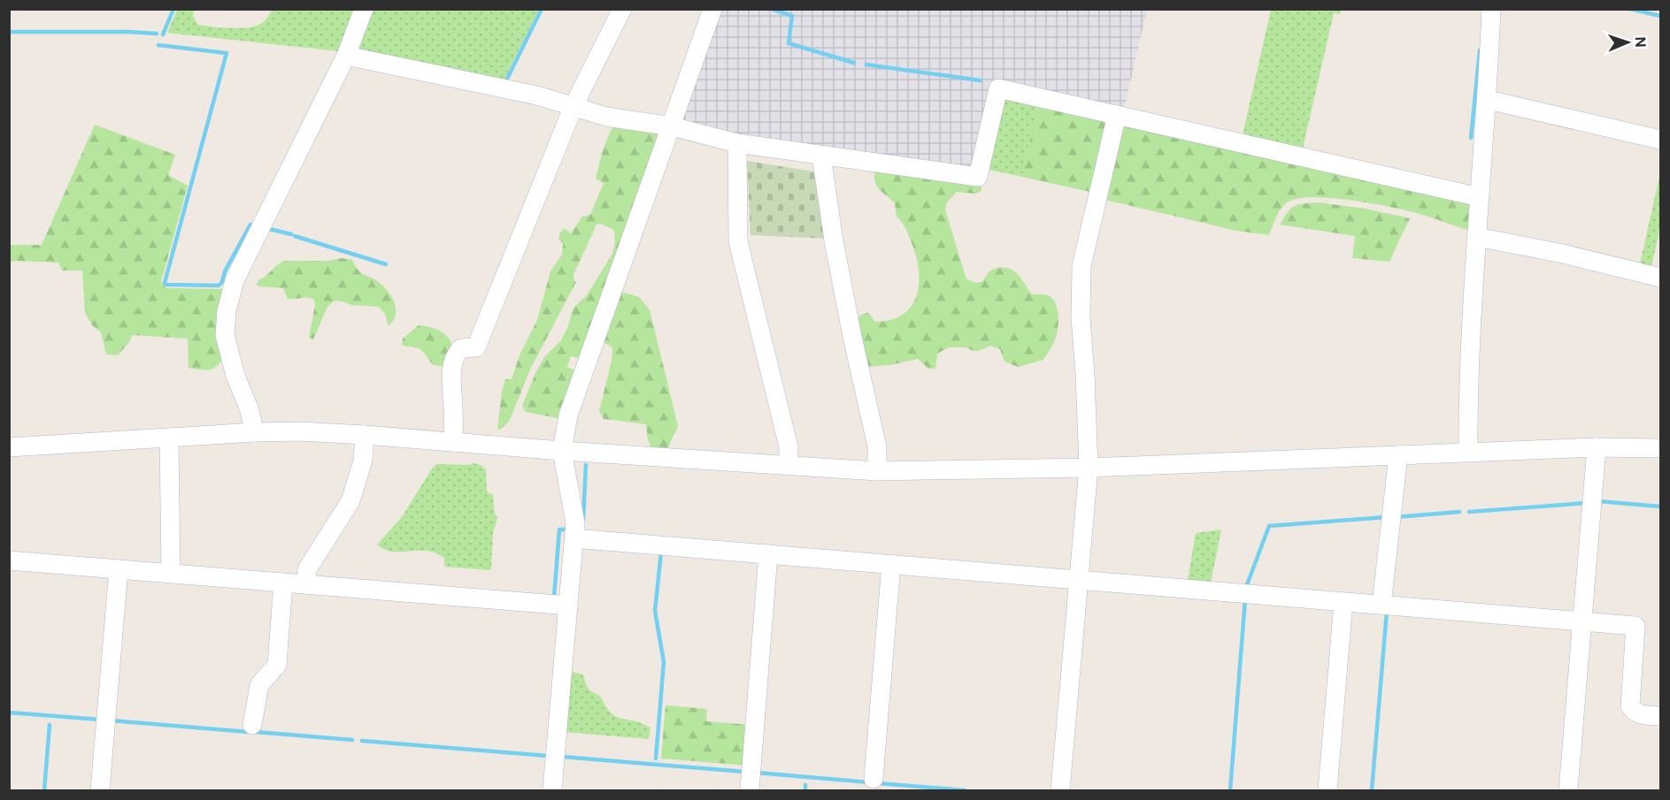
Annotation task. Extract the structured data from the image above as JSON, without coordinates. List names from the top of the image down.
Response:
{
  "north": "right"
}
